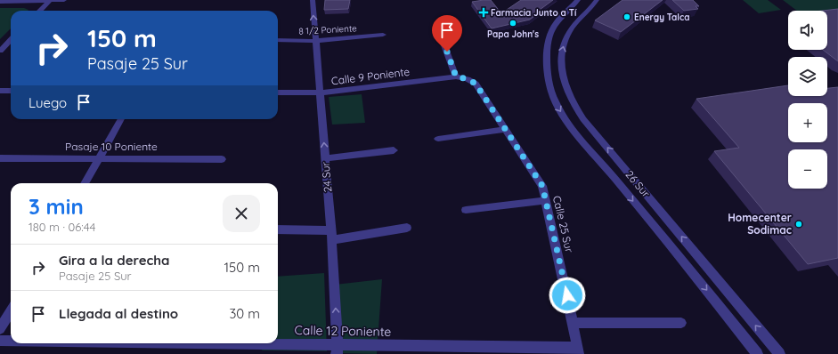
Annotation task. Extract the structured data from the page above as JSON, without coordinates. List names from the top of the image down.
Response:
{
  "streets": {
    "street": [
      "8 1/2 Poniente",
      "Calle 9 Poniente",
      "Pasaje 10 Poniente",
      "24 Sur",
      "26 Sur",
      "Calle 25 Sur",
      "Calle 12 Poniente"
    ]
  },
  "crossings": [
    ["8 1/2 Poniente", "24 Sur"],
    ["Calle 9 Poniente", "24 Sur"],
    ["Calle 9 Poniente", "Calle 25 Sur"],
    ["24 Sur", "Calle 12 Poniente"],
    ["Calle 25 Sur", "Calle 12 Poniente"]
  ],
  "one_way": ["24 Sur"],
  "places": {
    "health": ["Farmacia Junto a Tí"],
    "other": ["Energy Talca", "Papa John's", "Homecenter Sodimac"]
  },
  "page": {
    "map_buttons": ["+", "−"],
    "turn": ["150 m", "Pasaje 25 Sur"],
    "then": "Luego",
    "heading": ["3 min", "180 m · 06:44"],
    "list": [
      {
        "name": "Gira a la derecha",
        "note": "Pasaje 25 Sur",
        "value": "150 m"
      },
      {
        "name": "Llegada al destino",
        "value": "30 m"
      }
    ]
  }
}
